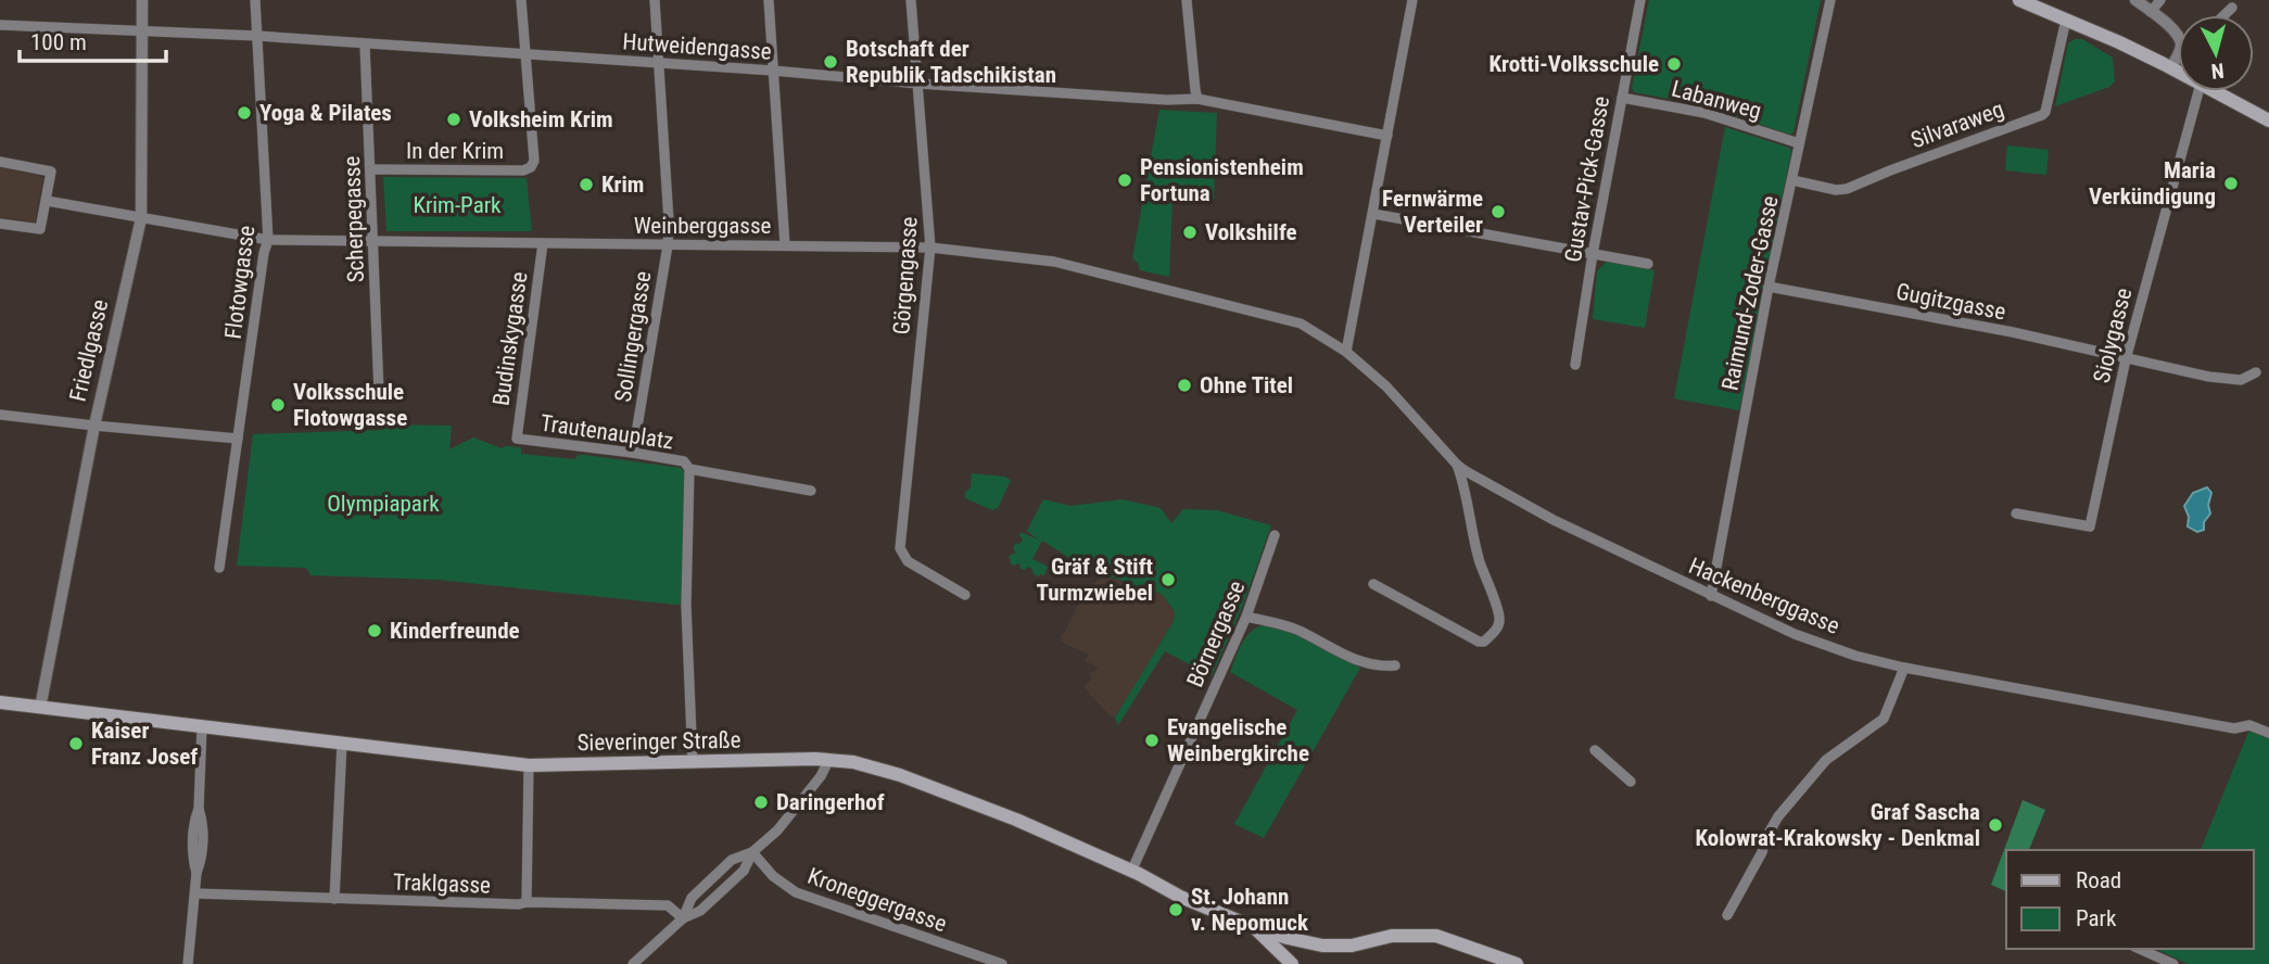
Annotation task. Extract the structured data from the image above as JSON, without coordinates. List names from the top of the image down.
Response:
{
  "streets": {
    "main road": ["Sieveringer Straße"],
    "street": [
      "Hutweidengasse",
      "Labanweg",
      "Silvaraweg",
      "In der Krim",
      "Gustav-Pick-Gasse",
      "Scherpegasse",
      "Weinberggasse",
      "Görgengasse",
      "Flotowgasse",
      "Raimund-Zoder-Gasse",
      "Gugitzgasse",
      "Siolygasse",
      "Sollingergasse",
      "Budinskygasse",
      "Friedlgasse",
      "Trautenauplatz",
      "Hackenberggasse",
      "Börnergasse",
      "Traklgasse",
      "Kroneggergasse"
    ]
  },
  "crossings": [
    ["Hutweidengasse", "In der Krim"],
    ["Hutweidengasse", "Scherpegasse"],
    ["Hutweidengasse", "Görgengasse"],
    ["Hutweidengasse", "Flotowgasse"],
    ["Hutweidengasse", "Sollingergasse"],
    ["Hutweidengasse", "Friedlgasse"],
    ["Labanweg", "Gustav-Pick-Gasse"],
    ["Labanweg", "Raimund-Zoder-Gasse"],
    ["Silvaraweg", "Raimund-Zoder-Gasse"],
    ["In der Krim", "Scherpegasse"],
    ["Scherpegasse", "Weinberggasse"],
    ["Weinberggasse", "Görgengasse"],
    ["Weinberggasse", "Flotowgasse"],
    ["Weinberggasse", "Sollingergasse"],
    ["Weinberggasse", "Budinskygasse"],
    ["Weinberggasse", "Friedlgasse"],
    ["Weinberggasse", "Hackenberggasse"],
    ["Raimund-Zoder-Gasse", "Gugitzgasse"],
    ["Raimund-Zoder-Gasse", "Hackenberggasse"],
    ["Gugitzgasse", "Siolygasse"],
    ["Sollingergasse", "Trautenauplatz"],
    ["Budinskygasse", "Trautenauplatz"],
    ["Friedlgasse", "Sieveringer Straße"],
    ["Trautenauplatz", "Sieveringer Straße"],
    ["Börnergasse", "Sieveringer Straße"]
  ],
  "parks": ["Krim-Park", "Olympiapark"],
  "places": [
    "Botschaft der Republik Tadschikistan",
    "Krotti-Volksschule",
    "Yoga & Pilates",
    "Volksheim Krim",
    "Pensionistenheim Fortuna",
    "Maria Verkündigung",
    "Krim",
    "Fernwärme Verteiler",
    "Volkshilfe",
    "Ohne Titel",
    "Volksschule Flotowgasse",
    "Gräf & Stift Turmzwiebel",
    "Kinderfreunde",
    "Evangelische Weinbergkirche",
    "Kaiser Franz Josef",
    "Daringerhof",
    "Graf Sascha Kolowrat-Krakowsky - Denkmal",
    "St. Johann v. Nepomuck"
  ],
  "legend": ["Road", "Park"],
  "scale_bar": "100 m",
  "north": "bottom"
}
